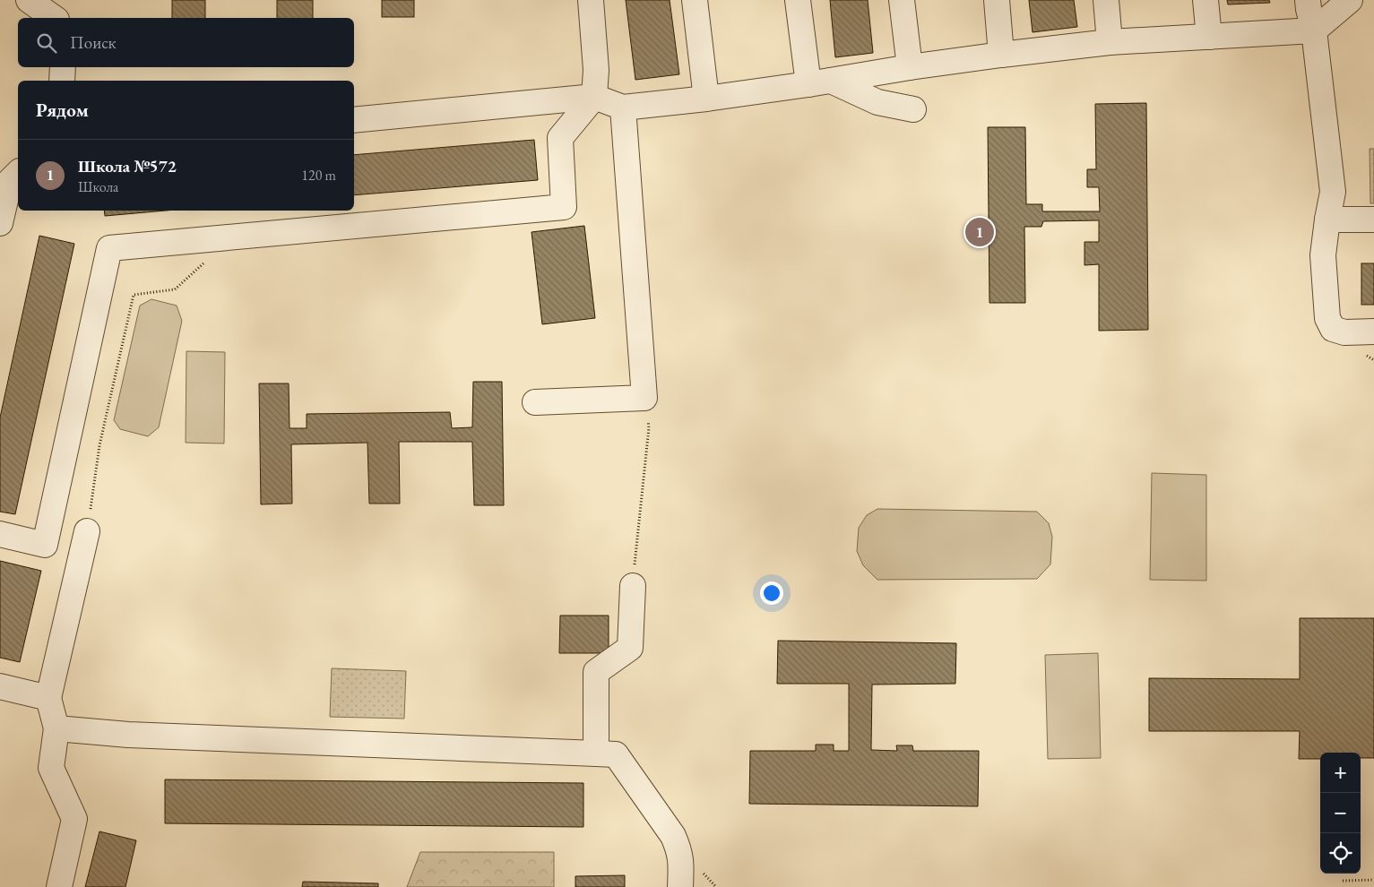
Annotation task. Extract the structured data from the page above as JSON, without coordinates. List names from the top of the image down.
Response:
{
  "page": {
    "search": "Поиск",
    "heading": "Рядом",
    "list": [
      {
        "mark": "1",
        "name": "Школа №572",
        "note": "Школа",
        "value": "120 m"
      }
    ],
    "pins": "1",
    "map_buttons": ["+", "−"]
  }
}
